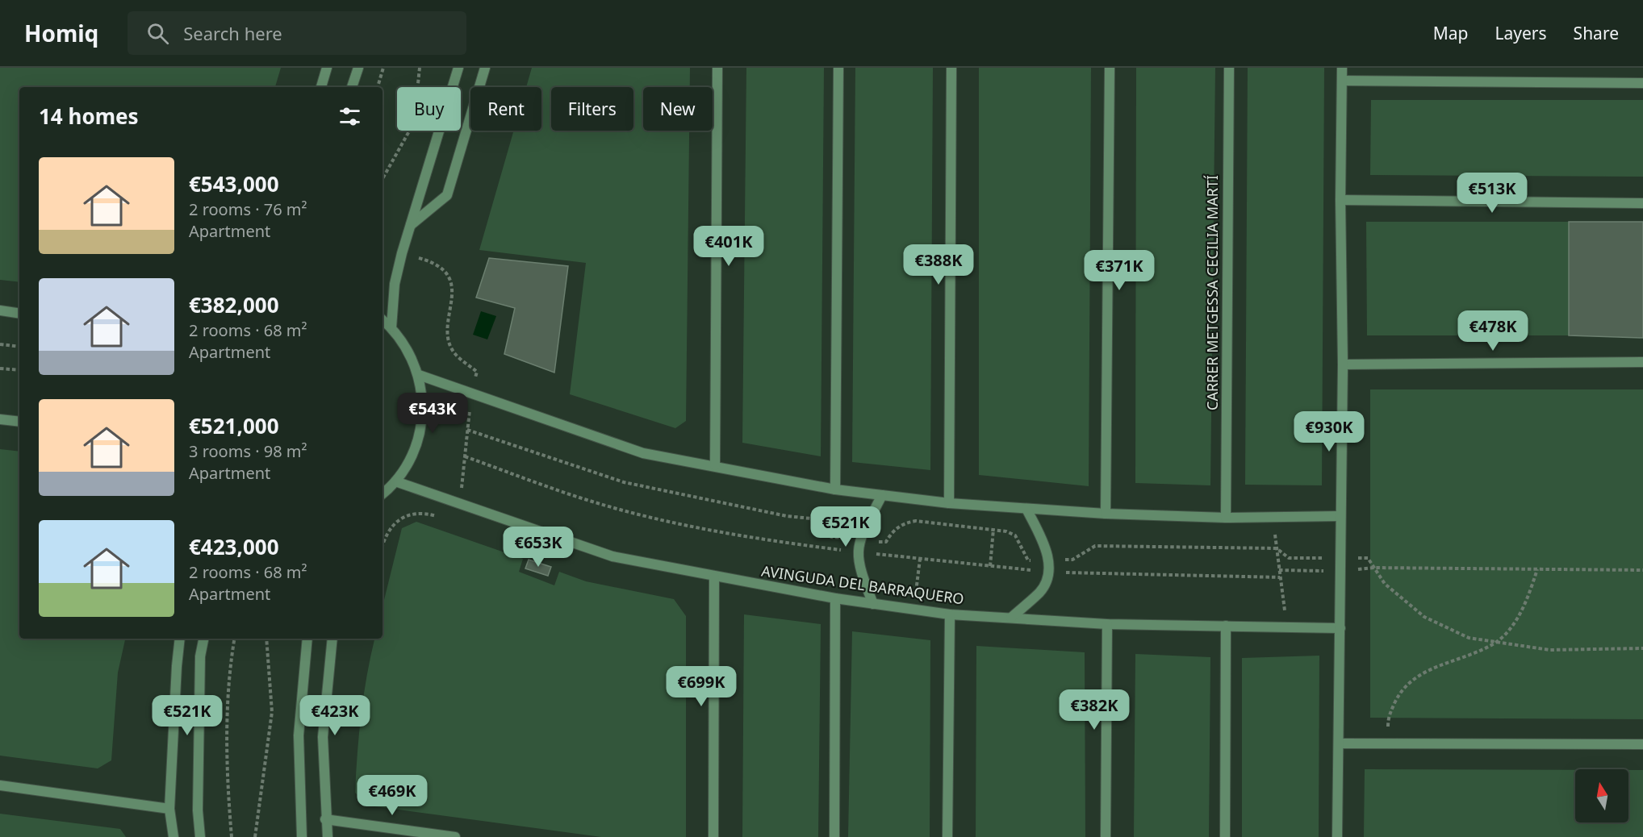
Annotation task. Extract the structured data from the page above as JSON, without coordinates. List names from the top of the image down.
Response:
{
  "streets": {
    "street": ["CARRER METGESSA CECILIA MARTÍ", "AVINGUDA DEL BARRAQUERO"]
  },
  "north": "top",
  "page": {
    "header": "Homiq",
    "search": "Search here",
    "nav": ["Map", "Layers", "Share"],
    "chip": [
      "Buy",
      "Rent",
      "Filters",
      "New"
    ],
    "heading": "14 homes",
    "list": [
      {
        "name": "€543,000",
        "note": "2 rooms · 76 m² · Apartment"
      },
      {
        "name": "€382,000",
        "note": "2 rooms · 68 m² · Apartment"
      },
      {
        "name": "€521,000",
        "note": "3 rooms · 98 m² · Apartment"
      },
      {
        "name": "€423,000",
        "note": "2 rooms · 68 m² · Apartment"
      }
    ],
    "price": [
      "€513K",
      "€401K",
      "€388K",
      "€371K",
      "€478K",
      "€543K",
      "€930K",
      "€521K",
      "€653K",
      "€699K",
      "€382K",
      "€521K",
      "€423K",
      "€469K"
    ]
  }
}
